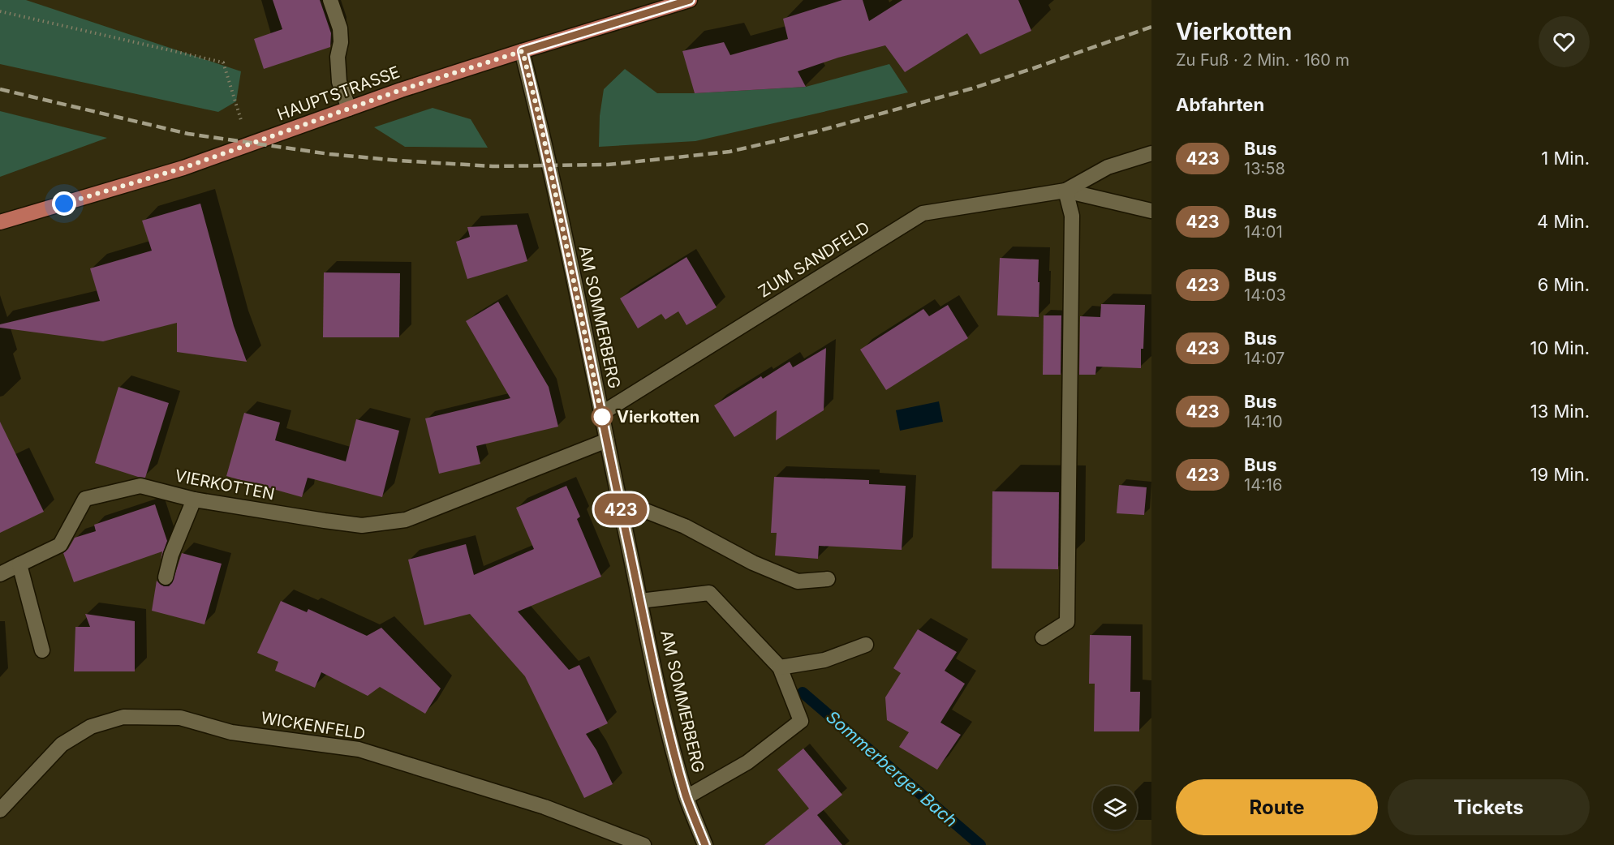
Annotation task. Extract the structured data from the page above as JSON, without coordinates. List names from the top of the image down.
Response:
{
  "streets": {
    "main road": ["HAUPTSTRASSE"],
    "street": [
      "ZUM SANDFELD",
      "AM SOMMERBERG",
      "VIERKOTTEN",
      "WICKENFELD"
    ]
  },
  "crossings": [
    ["HAUPTSTRASSE", "AM SOMMERBERG"],
    ["ZUM SANDFELD", "AM SOMMERBERG"],
    ["AM SOMMERBERG", "VIERKOTTEN"]
  ],
  "water": ["Sommerberger Bach"],
  "places": ["Vierkotten"],
  "lines": ["bus line 423"],
  "page": {
    "on_map": "423",
    "heading": [
      ["Vierkotten", "Zu Fuß · 2 Min. · 160 m"],
      "Abfahrten"
    ],
    "list": [
      {
        "mark": "423",
        "name": "Bus",
        "note": "13:58",
        "value": "1 Min."
      },
      {
        "mark": "423",
        "name": "Bus",
        "note": "14:01",
        "value": "4 Min."
      },
      {
        "mark": "423",
        "name": "Bus",
        "note": "14:03",
        "value": "6 Min."
      },
      {
        "mark": "423",
        "name": "Bus",
        "note": "14:07",
        "value": "10 Min."
      },
      {
        "mark": "423",
        "name": "Bus",
        "note": "14:10",
        "value": "13 Min."
      },
      {
        "mark": "423",
        "name": "Bus",
        "note": "14:16",
        "value": "19 Min."
      }
    ],
    "buttons": ["Route", "Tickets"]
  }
}
